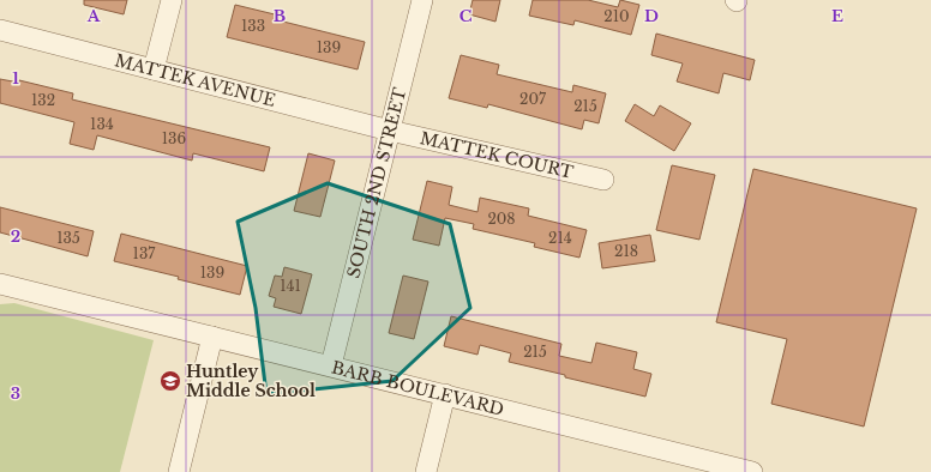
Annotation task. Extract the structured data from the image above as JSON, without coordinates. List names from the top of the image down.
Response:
{
  "streets": {
    "street": [
      "MATTEK AVENUE",
      "MATTEK COURT",
      "SOUTH 2ND STREET",
      "BARB BOULEVARD"
    ]
  },
  "crossings": [
    ["MATTEK AVENUE", "MATTEK COURT"],
    ["MATTEK AVENUE", "SOUTH 2ND STREET"],
    ["MATTEK COURT", "SOUTH 2ND STREET"],
    ["SOUTH 2ND STREET", "BARB BOULEVARD"]
  ],
  "places": {
    "school or university": ["Huntley Middle School"]
  },
  "house_numbers": [
    "210",
    "133",
    "139",
    "207",
    "132",
    "215",
    "134",
    "136",
    "208",
    "135",
    "214",
    "218",
    "137",
    "139",
    "141",
    "215"
  ],
  "grid": {
    "columns": [
      "A",
      "B",
      "C",
      "D",
      "E"
    ],
    "rows": ["1", "2", "3"]
  }
}
